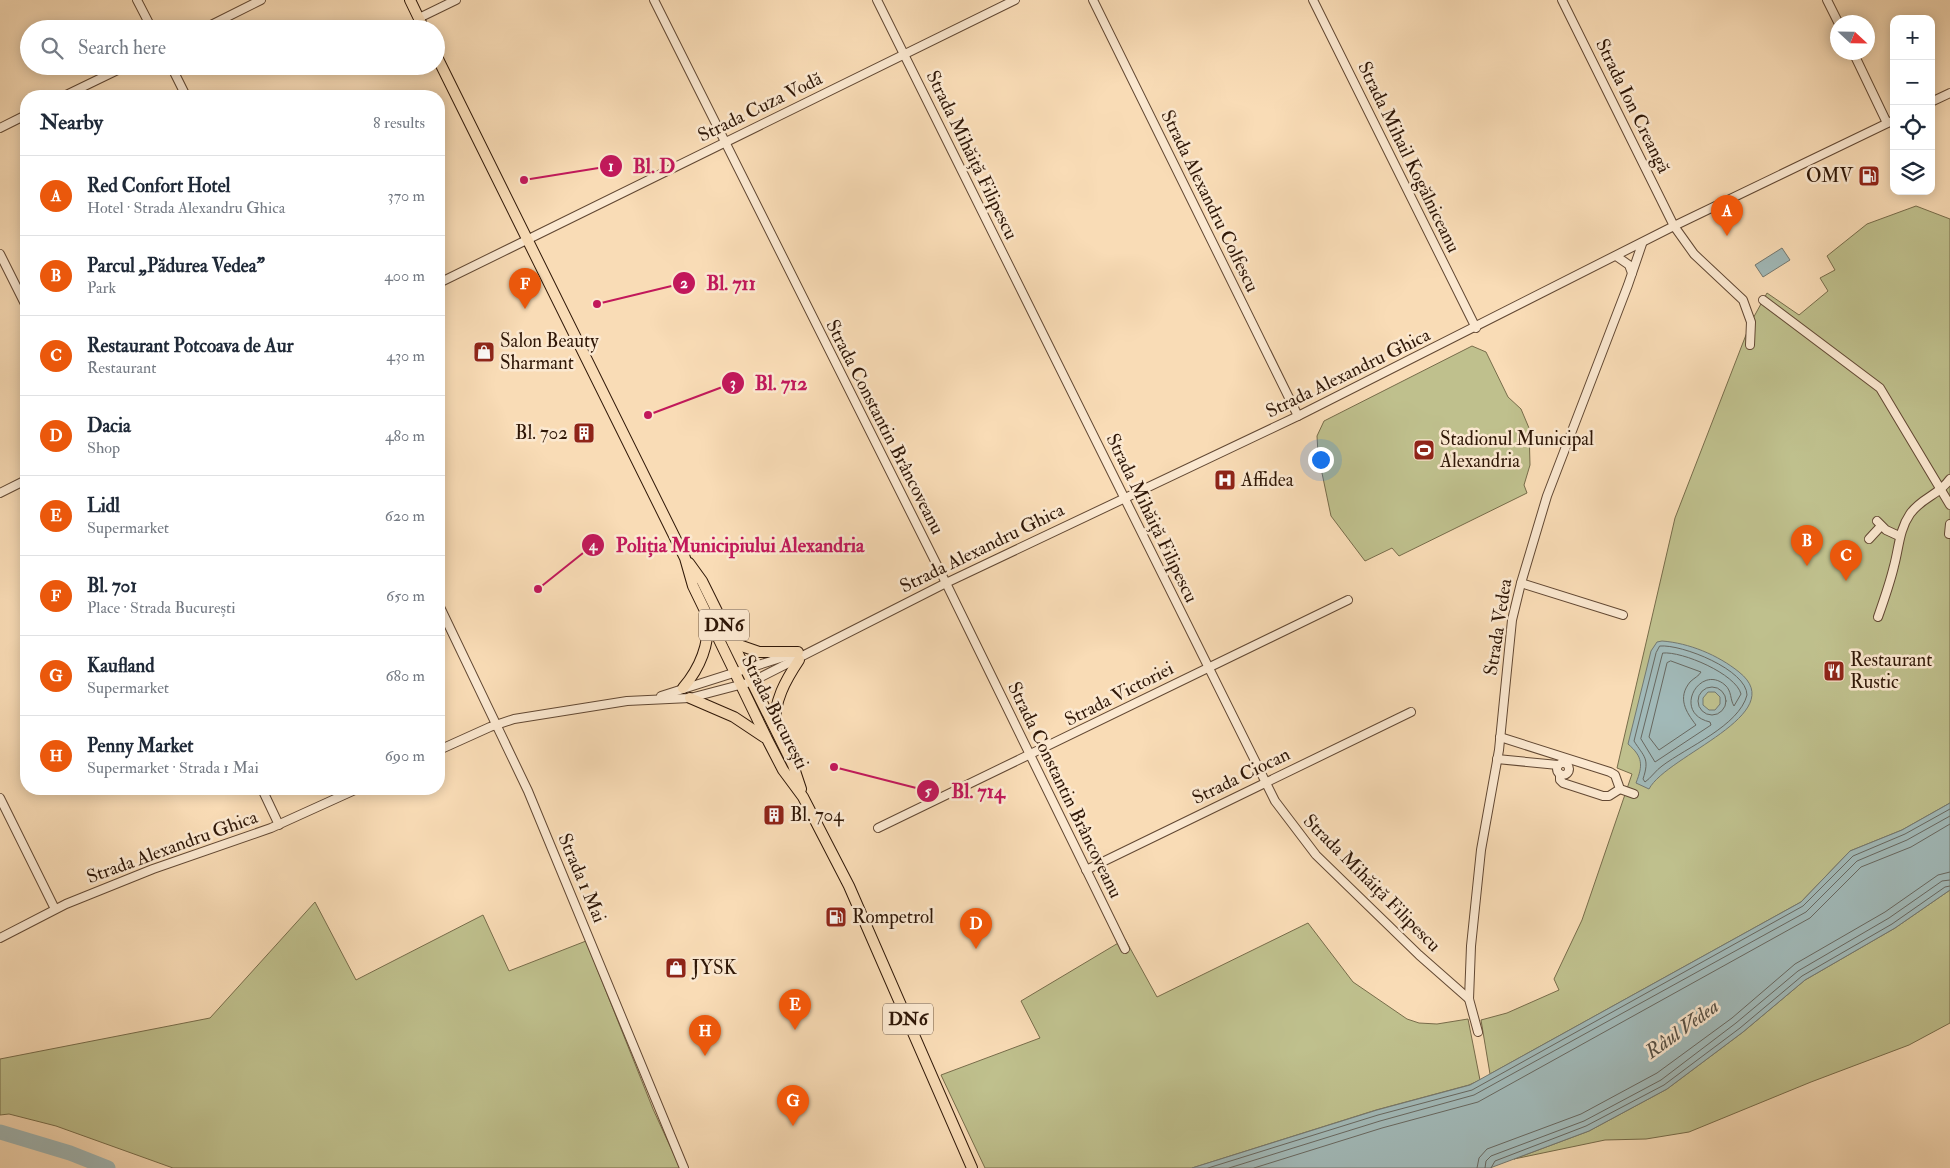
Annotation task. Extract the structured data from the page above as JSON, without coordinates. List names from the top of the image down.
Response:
{
  "streets": {
    "main road": ["DN6", "Strada București"],
    "street": [
      "Strada Ion Creangă",
      "Strada Cuza Vodă",
      "Strada Mihăiță Filipescu",
      "Strada Mihail Kogălniceanu",
      "Strada Alexandru Colfescu",
      "Strada Alexandru Ghica",
      "Strada Constantin Brâncoveanu",
      "Strada Vedea",
      "Strada Victoriei",
      "Strada Ciocan",
      "Strada 1 Mai"
    ]
  },
  "crossings": [
    ["Strada Ion Creangă", "Strada Alexandru Ghica"],
    ["Strada Cuza Vodă", "Strada Mihăiță Filipescu"],
    ["Strada Cuza Vodă", "Strada Constantin Brâncoveanu"],
    ["Strada Cuza Vodă", "Strada București"],
    ["Strada Mihăiță Filipescu", "Strada Alexandru Ghica"],
    ["Strada Mihăiță Filipescu", "Strada Vedea"],
    ["Strada Mihăiță Filipescu", "Strada Victoriei"],
    ["Strada Mihăiță Filipescu", "Strada Ciocan"],
    ["Strada Mihail Kogălniceanu", "Strada Alexandru Ghica"],
    ["Strada Alexandru Colfescu", "Strada Alexandru Ghica"],
    ["Strada Alexandru Ghica", "Strada Constantin Brâncoveanu"],
    ["Strada Alexandru Ghica", "Strada Vedea"],
    ["Strada Alexandru Ghica", "Strada București"],
    ["Strada Alexandru Ghica", "Strada 1 Mai"],
    ["Strada Constantin Brâncoveanu", "Strada Victoriei"],
    ["Strada Constantin Brâncoveanu", "Strada Ciocan"]
  ],
  "water": ["Râul Vedea"],
  "places": {
    "fuel station": ["OMV", "Rompetrol"],
    "other": [
      "Bl. D",
      "Bl. 711",
      "Bl. 712",
      "Poliția Municipiului Alexandria",
      "Bl. 714"
    ],
    "shop": ["Salon Beauty Sharmant", "JYSK"],
    "building": ["Bl. 702", "Bl. 704"],
    "sports": ["Stadionul Municipal Alexandria"],
    "hospital": ["Affidea"],
    "restaurant": ["Restaurant Rustic"]
  },
  "north": "right",
  "page": {
    "map_buttons": ["+", "−"],
    "search": "Search here",
    "heading": ["Nearby", "8 results"],
    "list": [
      {
        "mark": "A",
        "name": "Red Confort Hotel",
        "note": "Hotel · Strada Alexandru Ghica",
        "value": "370 m"
      },
      {
        "mark": "B",
        "name": "Parcul „Pădurea Vedea”",
        "note": "Park",
        "value": "400 m"
      },
      {
        "mark": "C",
        "name": "Restaurant Potcoava de Aur",
        "note": "Restaurant",
        "value": "430 m"
      },
      {
        "mark": "D",
        "name": "Dacia",
        "note": "Shop",
        "value": "480 m"
      },
      {
        "mark": "E",
        "name": "Lidl",
        "note": "Supermarket",
        "value": "620 m"
      },
      {
        "mark": "F",
        "name": "Bl. 701",
        "note": "Place · Strada București",
        "value": "650 m"
      },
      {
        "mark": "G",
        "name": "Kaufland",
        "note": "Supermarket",
        "value": "680 m"
      },
      {
        "mark": "H",
        "name": "Penny Market",
        "note": "Supermarket · Strada 1 Mai",
        "value": "690 m"
      }
    ],
    "pins": [
      "A",
      "F",
      "B",
      "C",
      "D",
      "E",
      "H",
      "G"
    ]
  }
}
